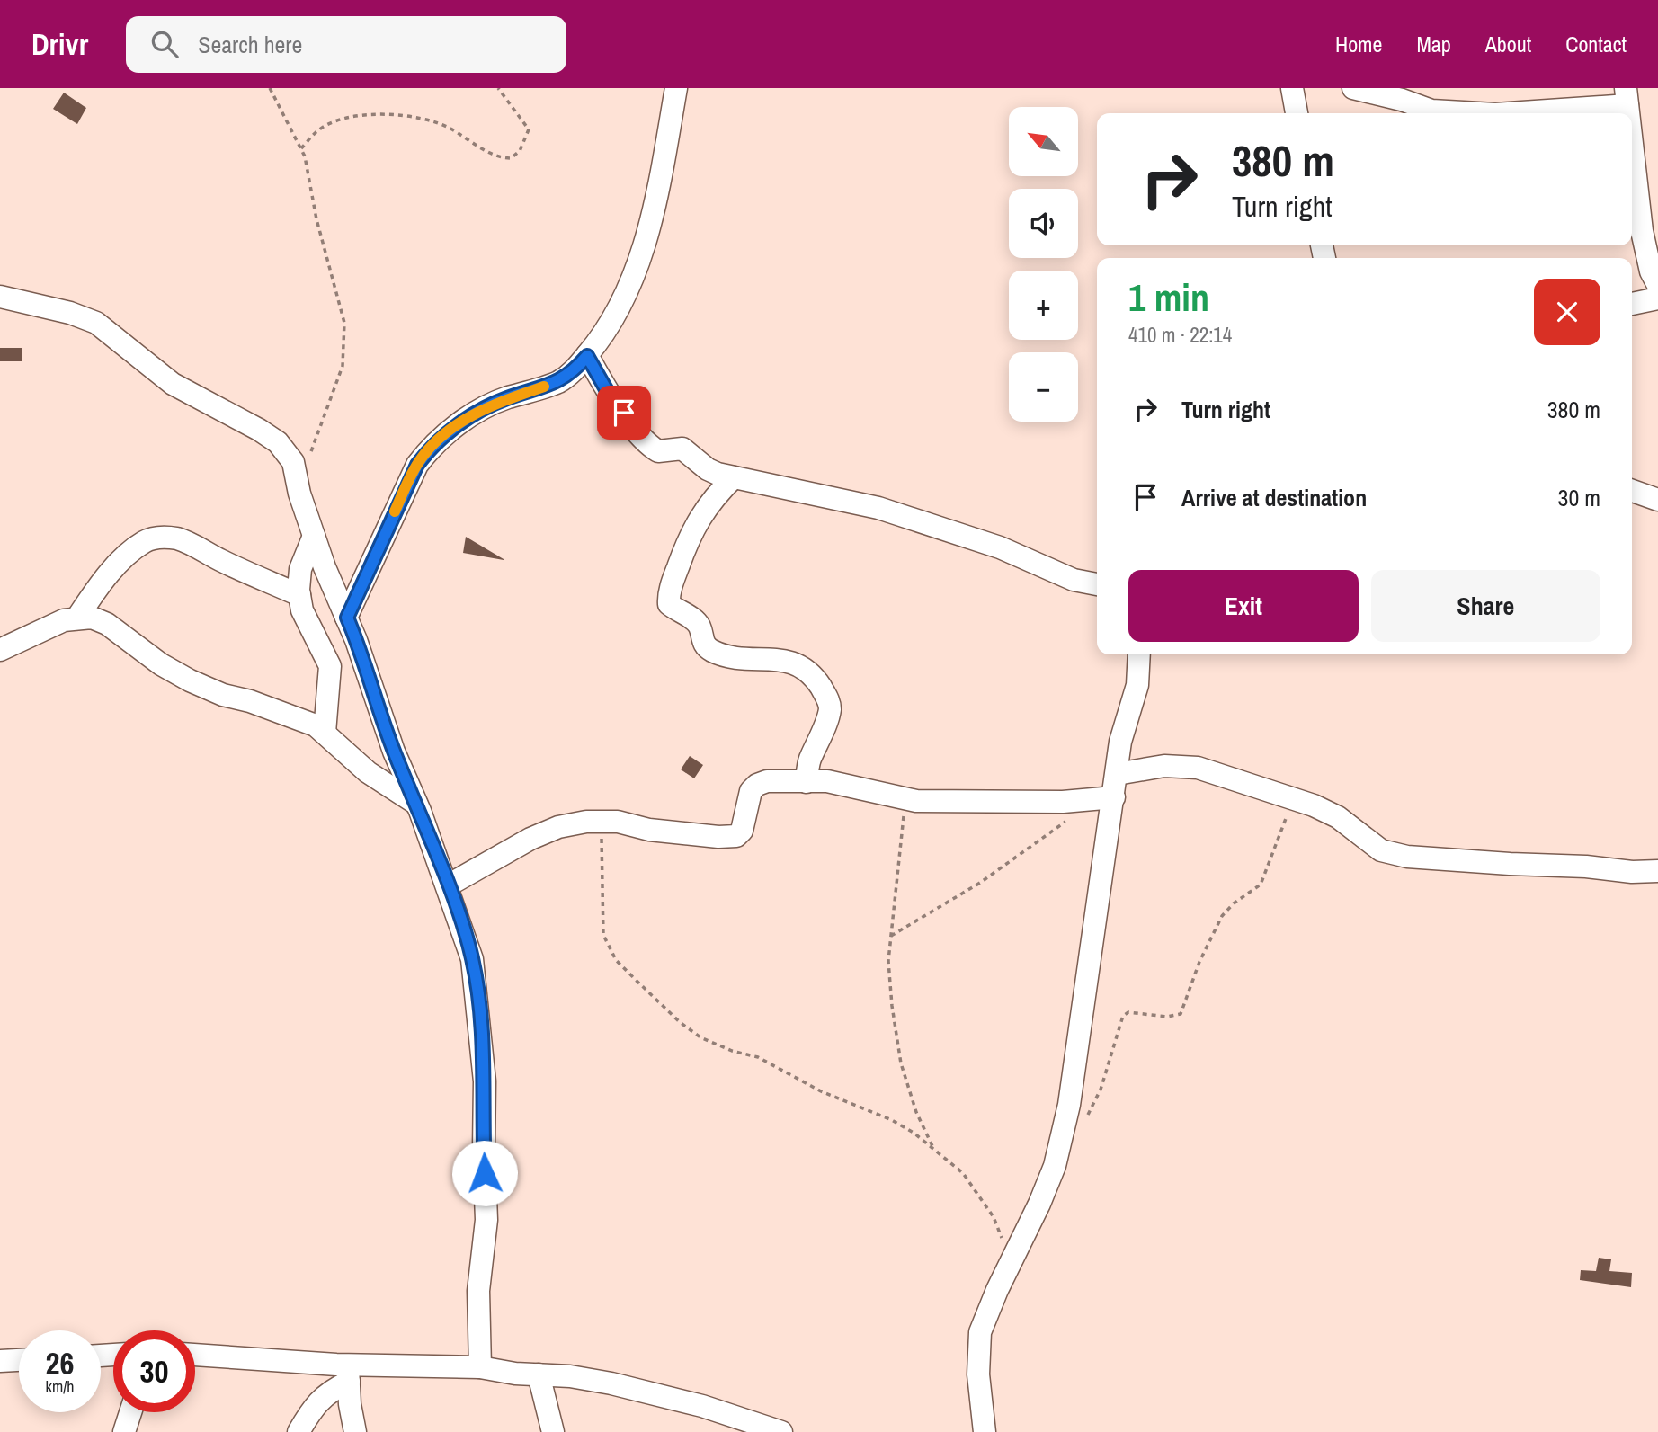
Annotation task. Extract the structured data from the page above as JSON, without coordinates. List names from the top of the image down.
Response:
{
  "north": "top left",
  "page": {
    "header": "Drivr",
    "search": "Search here",
    "nav": [
      "Home",
      "Map",
      "About",
      "Contact"
    ],
    "map_buttons": ["+", "−"],
    "turn": ["380 m", "Turn right"],
    "heading": ["1 min", "410 m · 22:14"],
    "list": [
      {
        "name": "Turn right",
        "value": "380 m"
      },
      {
        "name": "Arrive at destination",
        "value": "30 m"
      }
    ],
    "buttons": ["Exit", "Share"],
    "speed": "26 km/h",
    "limit": "30"
  }
}
